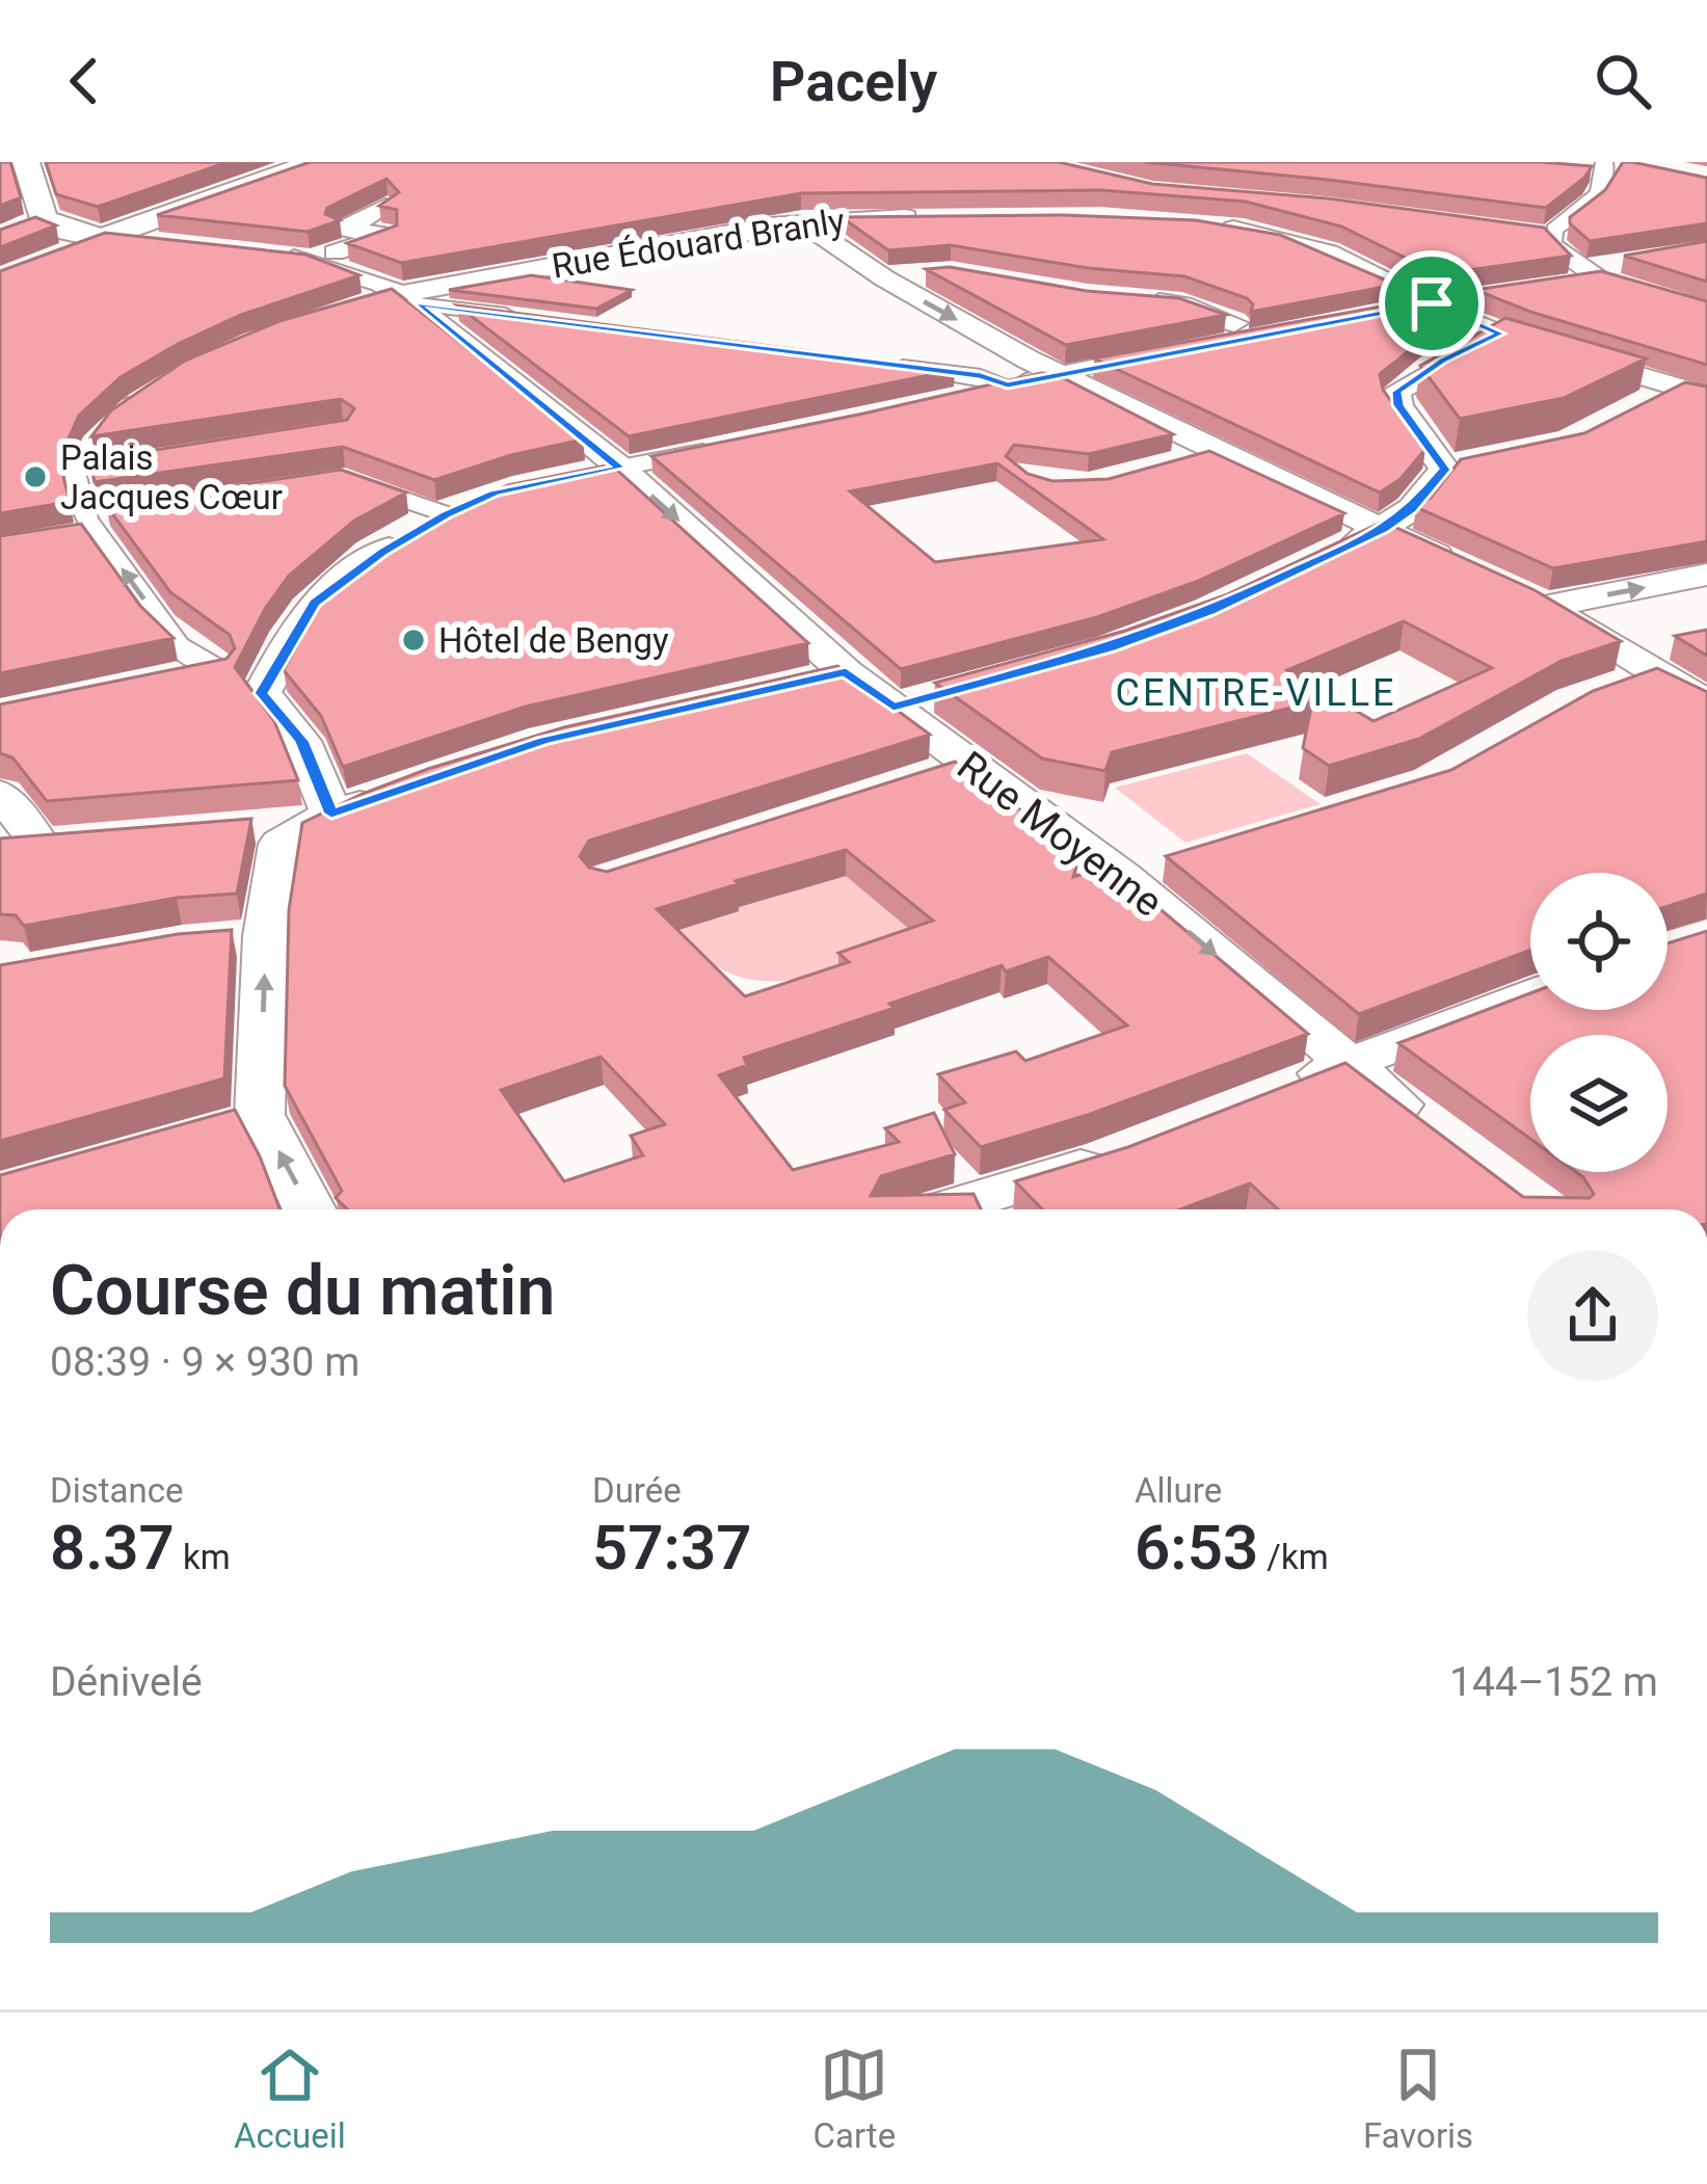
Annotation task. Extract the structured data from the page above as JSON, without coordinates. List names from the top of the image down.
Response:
{
  "streets": {
    "street": ["Rue Édouard Branly", "Rue Moyenne"]
  },
  "crossings": [
    ["Rue Édouard Branly", "Rue Moyenne"]
  ],
  "districts": ["CENTRE-VILLE"],
  "places": ["Palais Jacques Cœur", "Hôtel de Bengy"],
  "page": {
    "header": "Pacely",
    "heading": ["Course du matin", "08:39 · 9 × 930 m"],
    "stats": [
      ["Distance", "8.37 km"],
      ["Durée", "57:37"],
      ["Allure", "6:53 /km"]
    ],
    "chart": ["Dénivelé", "144–152 m"],
    "tabs": ["Accueil", "Carte", "Favoris"]
  }
}
